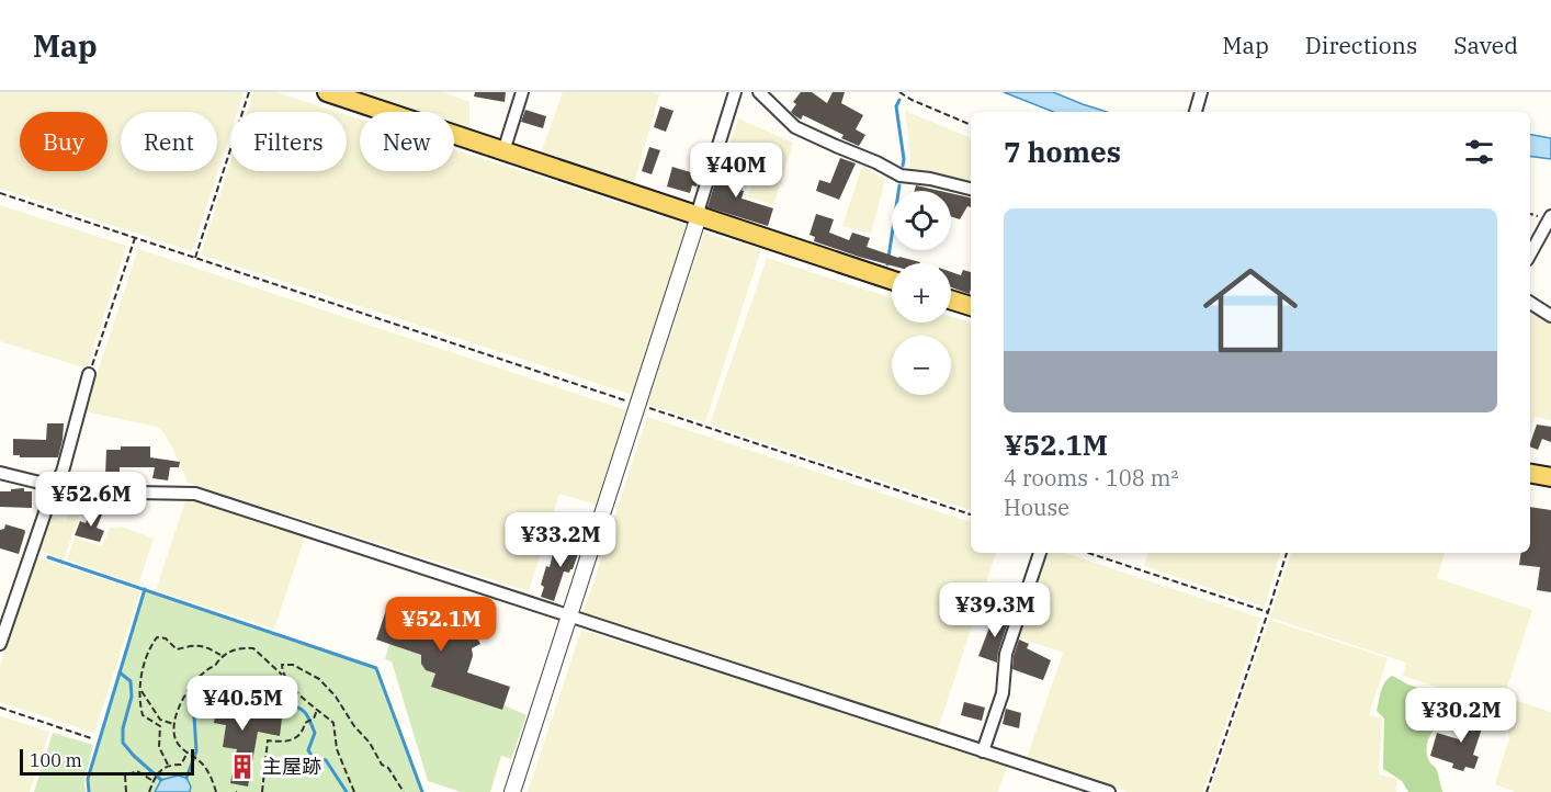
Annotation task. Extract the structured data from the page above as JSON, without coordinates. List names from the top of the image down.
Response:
{
  "places": {
    "building": ["主屋跡"]
  },
  "scale_bar": "100 m",
  "page": {
    "header": "Map",
    "nav": ["Map", "Directions", "Saved"],
    "chip": [
      "Buy",
      "Rent",
      "Filters",
      "New"
    ],
    "heading": "7 homes",
    "price": [
      "¥40M",
      "¥52.6M",
      "¥33.2M",
      "¥39.3M",
      "¥52.1M",
      "¥40.5M",
      "¥30.2M"
    ],
    "map_buttons": ["+", "−"],
    "list": [
      {
        "name": "¥52.1M",
        "note": "4 rooms · 108 m² · House"
      }
    ],
    "scale": "100 m"
  }
}
